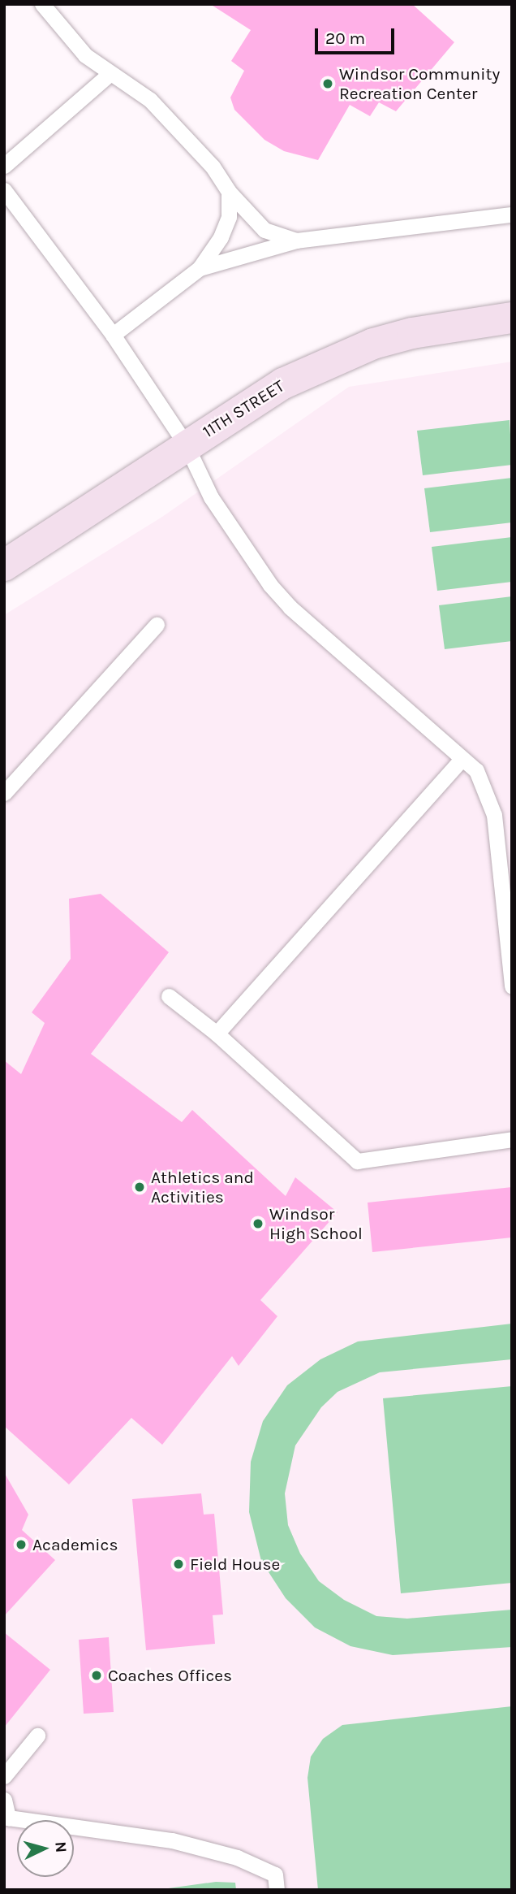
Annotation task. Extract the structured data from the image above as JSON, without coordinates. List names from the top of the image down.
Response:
{
  "streets": {
    "street": ["11TH STREET"]
  },
  "places": [
    "Windsor Community Recreation Center",
    "Athletics and Activities",
    "Windsor High School",
    "Academics",
    "Field House",
    "Coaches Offices"
  ],
  "scale_bar": "20 m",
  "north": "right"
}
